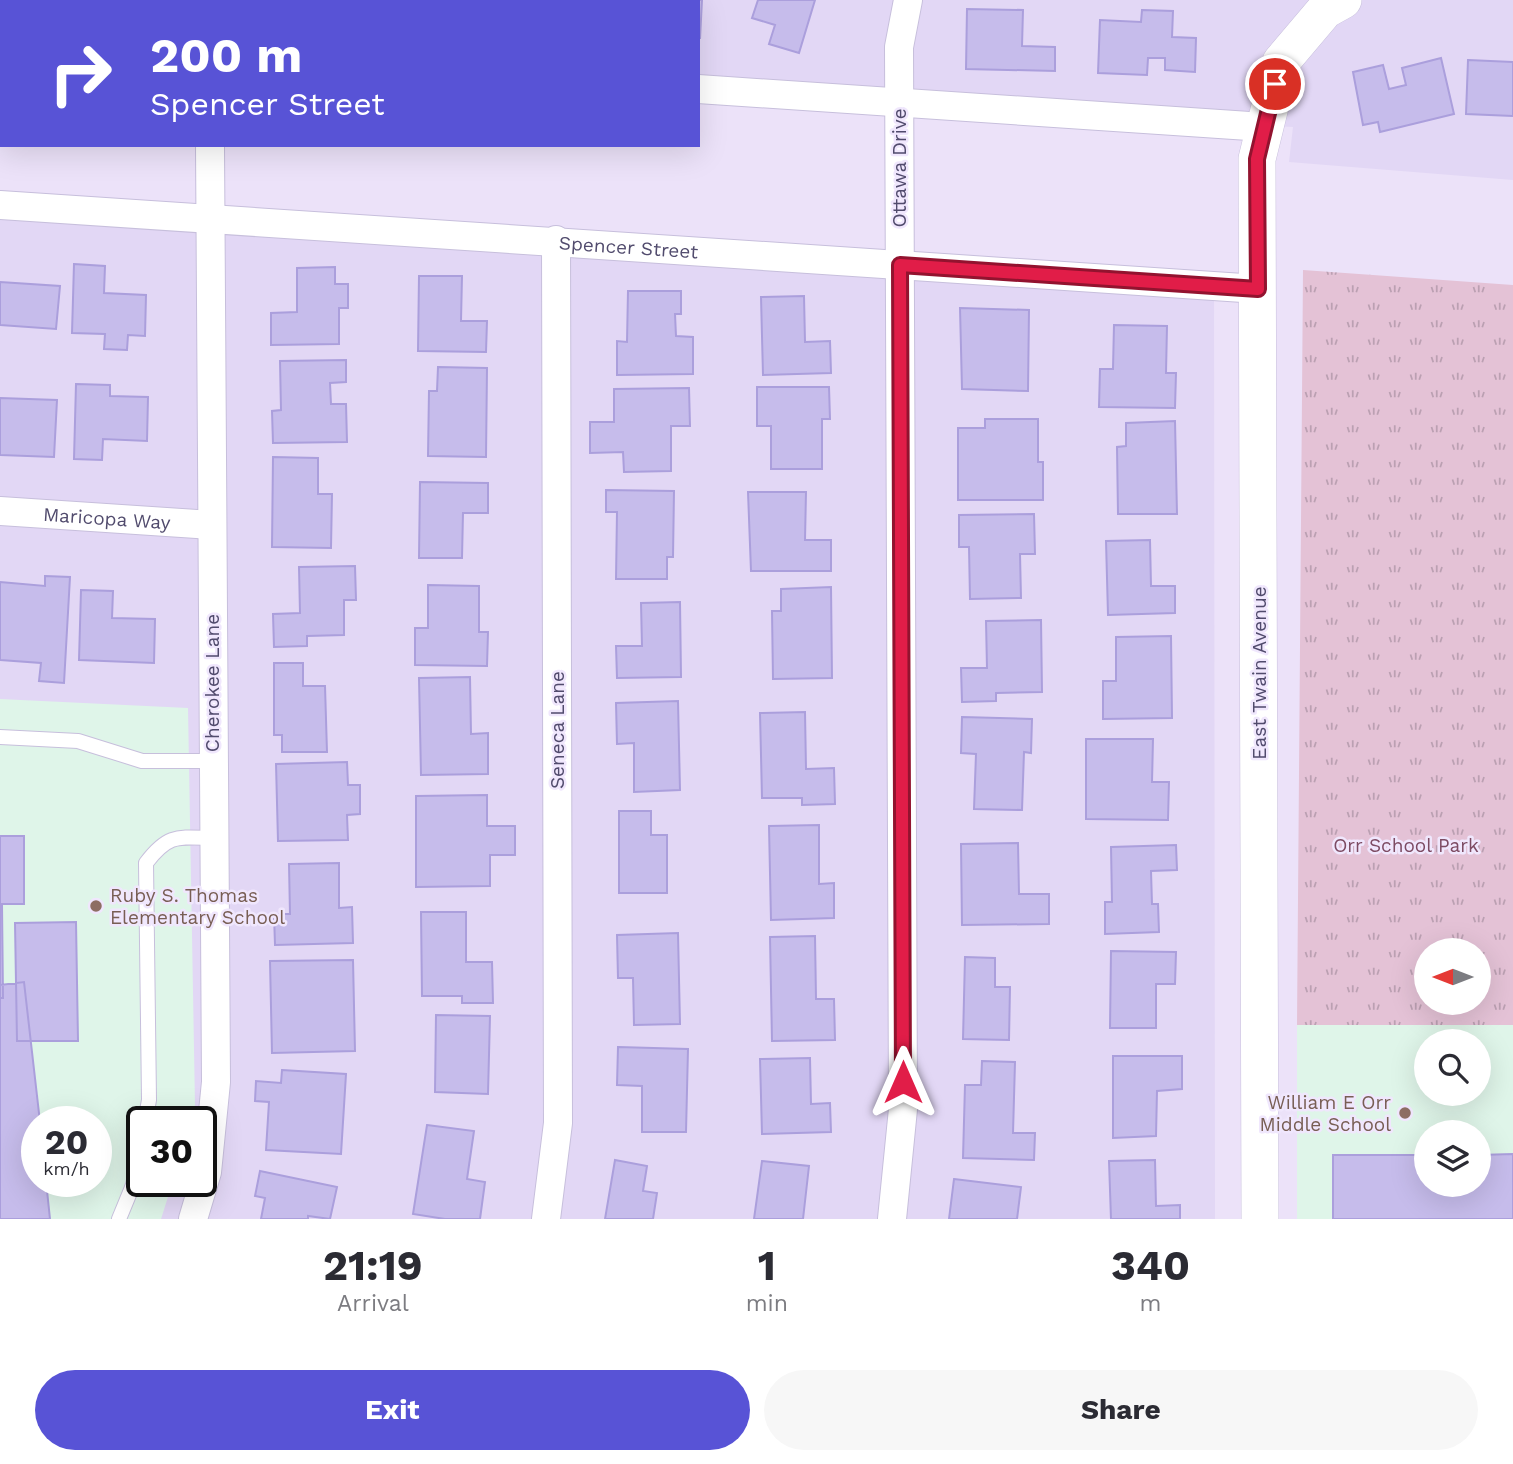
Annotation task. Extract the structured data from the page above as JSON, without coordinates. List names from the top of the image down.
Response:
{
  "streets": {
    "street": [
      "Ottawa Drive",
      "Spencer Street",
      "Maricopa Way",
      "East Twain Avenue",
      "Cherokee Lane",
      "Seneca Lane"
    ]
  },
  "crossings": [
    ["Ottawa Drive", "Spencer Street"],
    ["Spencer Street", "East Twain Avenue"],
    ["Spencer Street", "Cherokee Lane"],
    ["Spencer Street", "Seneca Lane"],
    ["Maricopa Way", "Cherokee Lane"]
  ],
  "parks": ["Orr School Park"],
  "places": ["Ruby S. Thomas Elementary School", "William E Orr Middle School"],
  "north": "left",
  "page": {
    "turn": ["200 m", "Spencer Street"],
    "speed": "20 km/h",
    "limit": "30",
    "eta": [
      "21:19",
      "Arrival",
      "1",
      "min",
      "340",
      "m"
    ],
    "buttons": ["Exit", "Share"]
  }
}
